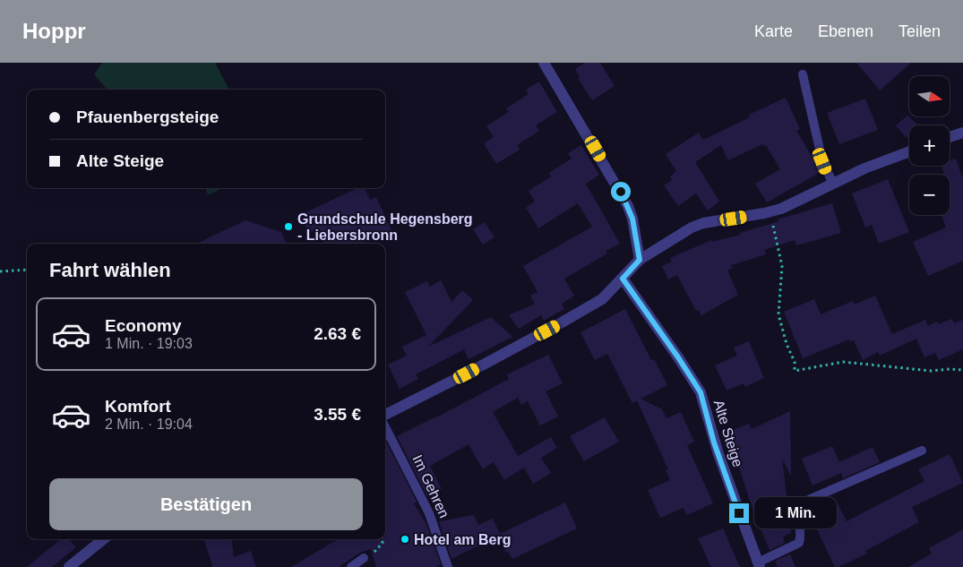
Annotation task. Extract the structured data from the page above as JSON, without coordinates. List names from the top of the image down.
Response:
{
  "streets": {
    "street": ["Alte Steige"],
    "lane": ["Im Gehren"]
  },
  "places": ["Grundschule Hegensberg - Liebersbronn", "Hotel am Berg"],
  "north": "right",
  "page": {
    "header": "Hoppr",
    "nav": ["Karte", "Ebenen", "Teilen"],
    "map_buttons": ["+", "−"],
    "banner": ["Pfauenbergsteige", "Alte Steige"],
    "heading": "Fahrt wählen",
    "list": [
      {
        "name": "Economy",
        "note": "1 Min. · 19:03",
        "value": "2.63 €"
      },
      {
        "name": "Komfort",
        "note": "2 Min. · 19:04",
        "value": "3.55 €"
      }
    ],
    "buttons": "Bestätigen",
    "bubble": "1 Min."
  }
}
